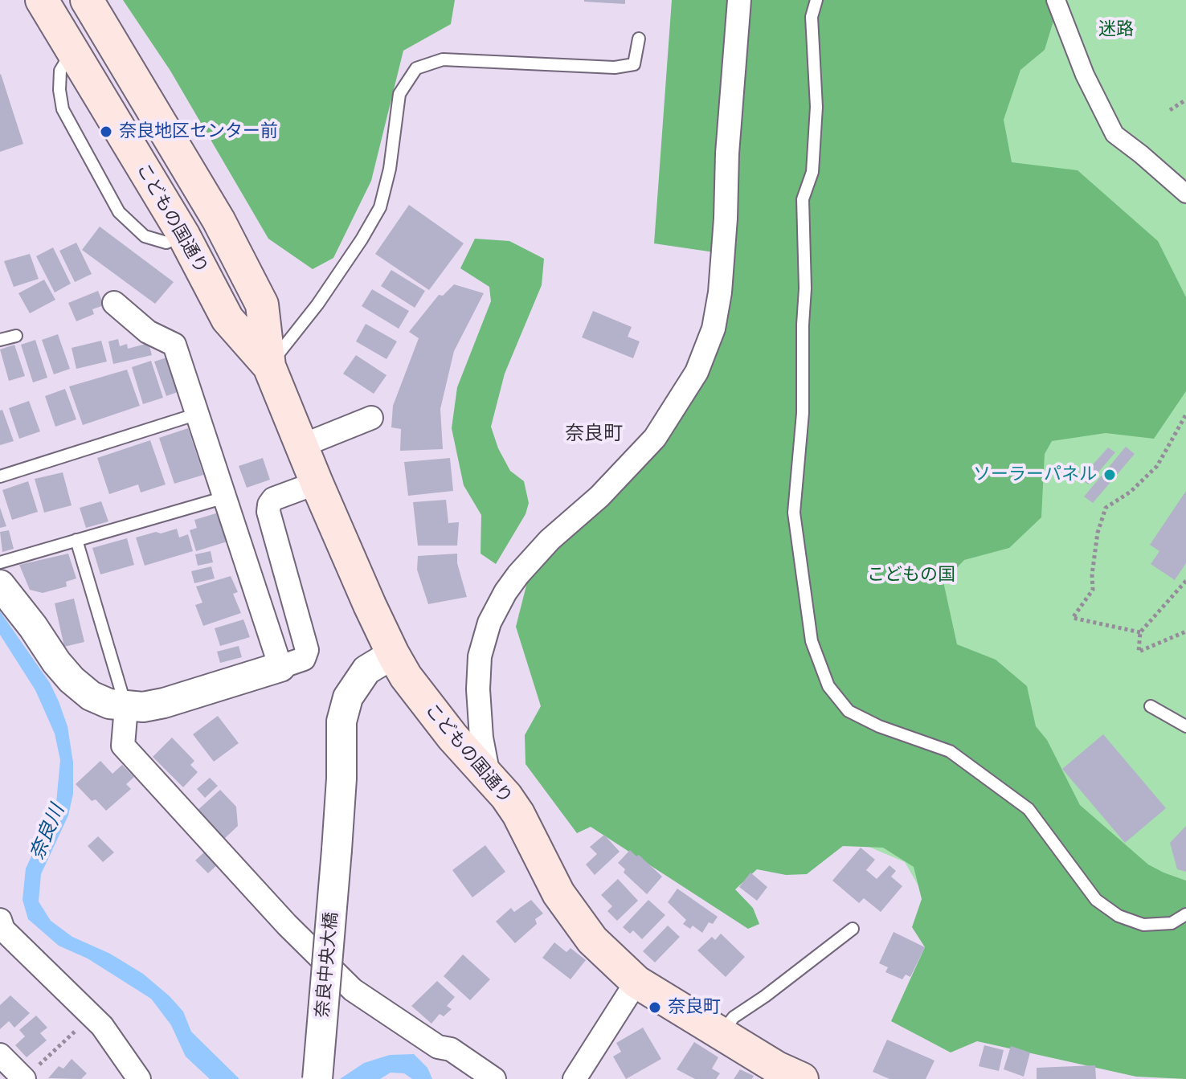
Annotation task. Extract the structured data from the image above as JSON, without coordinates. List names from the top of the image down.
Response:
{
  "streets": {
    "main road": ["こどもの国通り"],
    "street": ["奈良中央大橋"]
  },
  "crossings": [
    ["こどもの国通り", "奈良中央大橋"]
  ],
  "districts": ["奈良町"],
  "water": ["奈良川"],
  "parks": ["迷路", "こどもの国"],
  "places": ["奈良地区センター前", "ソーラーパネル", "奈良町"]
}
